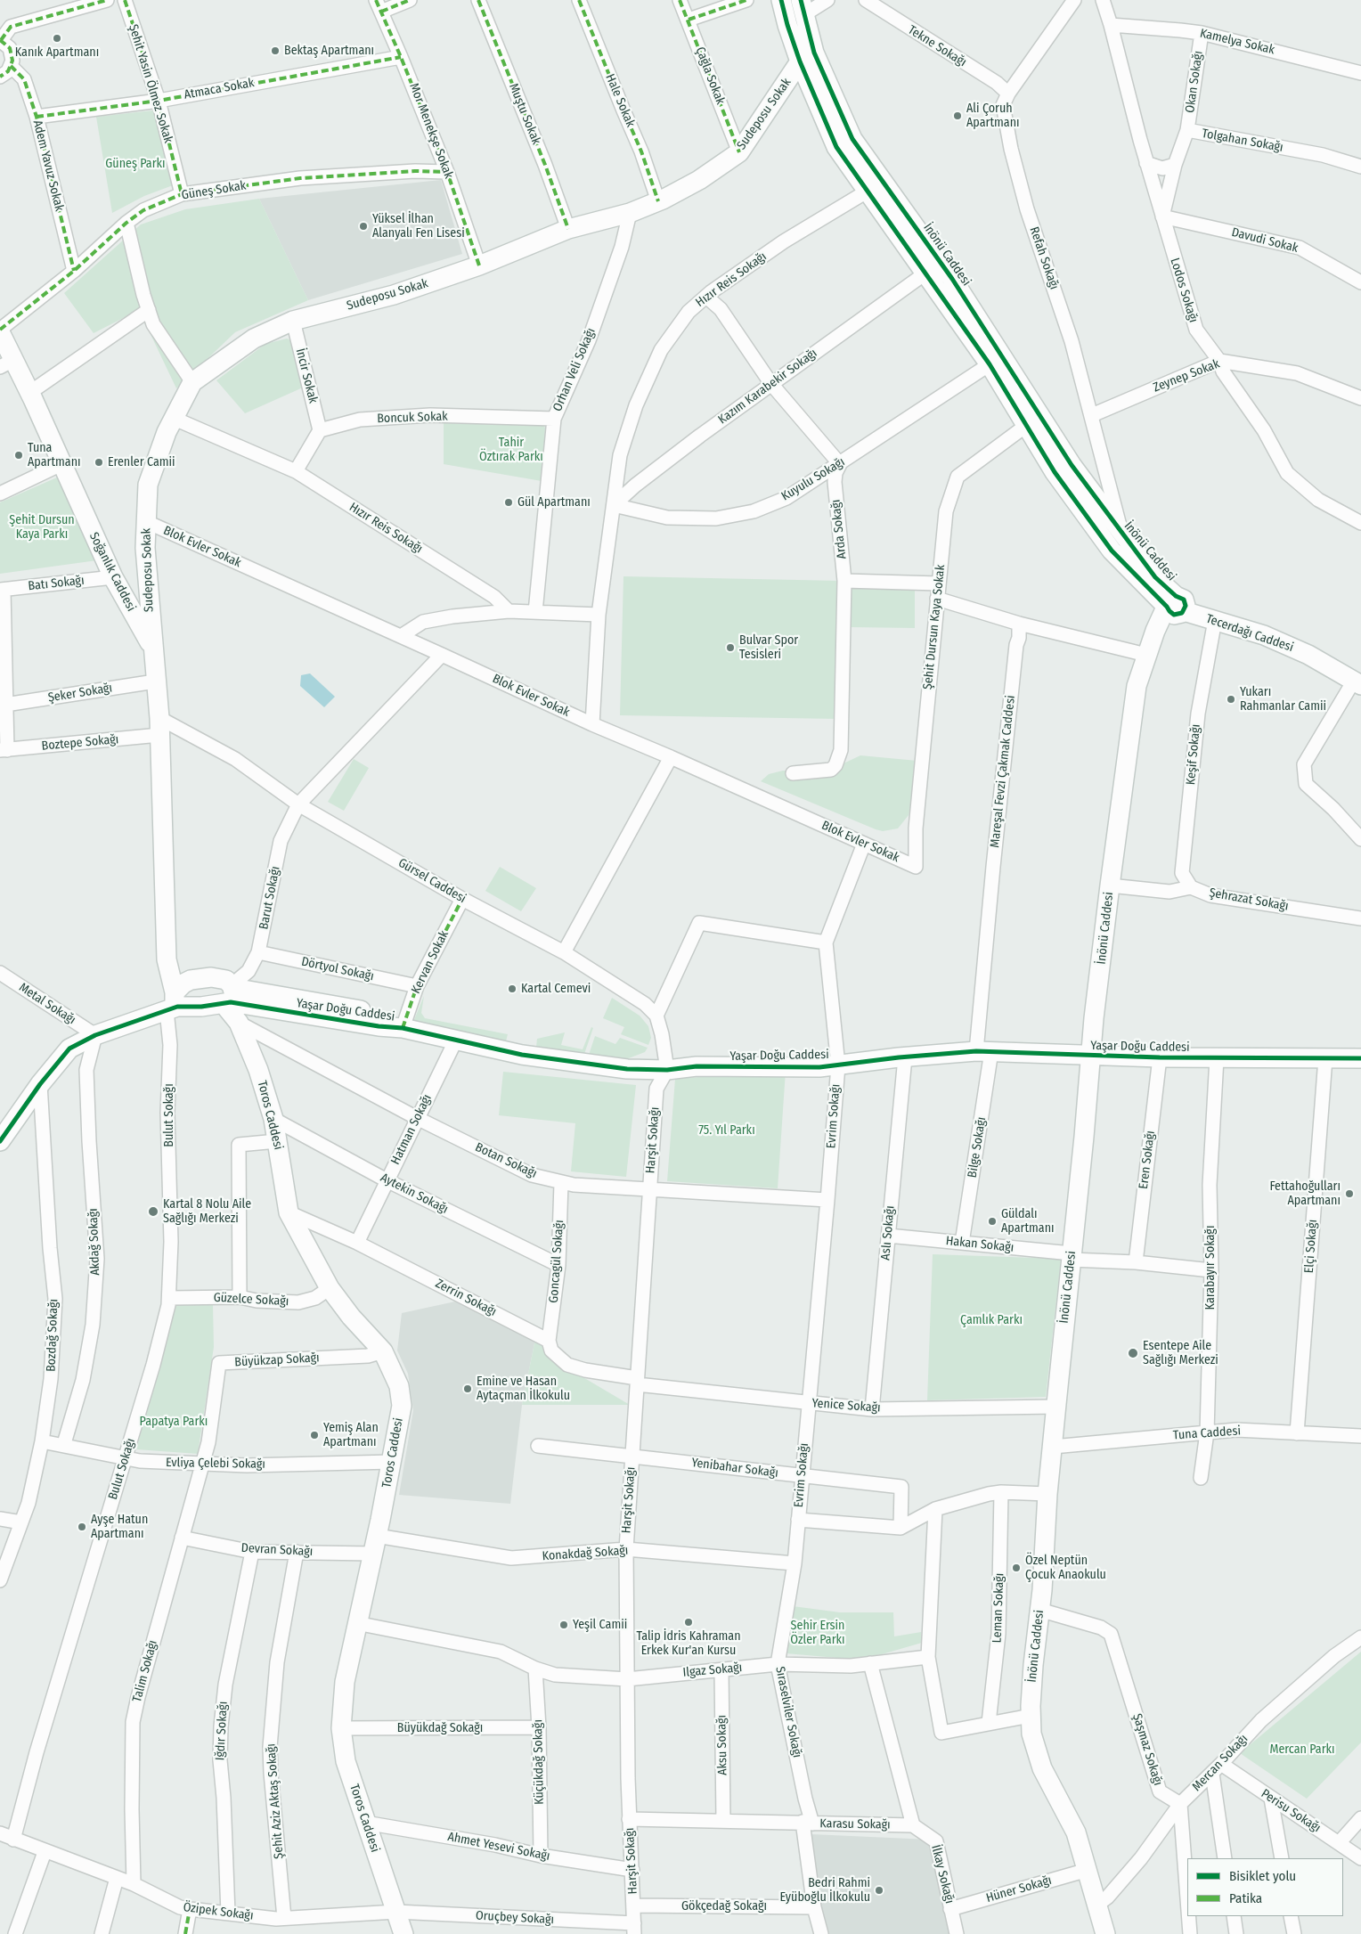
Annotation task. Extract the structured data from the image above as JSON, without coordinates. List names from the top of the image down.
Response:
{
  "streets": {
    "street": [
      "Kamelya Sokak",
      "Tekne Sokağı",
      "Çağla Sokak",
      "Okan Sokağı",
      "Şehit Yasin Ölmez Sokak",
      "Atmaca Sokak",
      "Hale Sokak",
      "Muştu Sokak",
      "Sudeposu Sokak",
      "Mor Menekşe Sokak",
      "Tolgahan Sokağı",
      "Adem Yavuz Sokak",
      "Güneş Sokak",
      "Davudi Sokak",
      "İnönü Caddesi",
      "Refah Sokağı",
      "Hızır Reis Sokağı",
      "Lodos Sokağı",
      "Orhan Veli Sokağı",
      "İncir Sokak",
      "Zeynep Sokak",
      "Kazım Karabekir Sokağı",
      "Boncuk Sokak",
      "Kuyulu Sokağı",
      "Arda Sokağı",
      "Blok Evler Sokak",
      "Soğanlık Caddesi",
      "Batı Sokağı",
      "Şehit Dursun Kaya Sokak",
      "Tecerdağı Caddesi",
      "Şeker Sokağı",
      "Boztepe Sokağı",
      "Keşif Sokağı",
      "Mareşal Fevzi Çakmak Caddesi",
      "Gürsel Caddesi",
      "Barut Sokağı",
      "Şehrazat Sokağı",
      "Kervan Sokak",
      "Dörtyol Sokağı",
      "Metal Sokağı",
      "Yaşar Doğu Caddesi",
      "Bulut Sokağı",
      "Toros Caddesi",
      "Evrim Sokağı",
      "Hatman Sokağı",
      "Harşit Sokağı",
      "Bilge Sokağı",
      "Eren Sokağı",
      "Botan Sokağı",
      "Aytekin Sokağı",
      "Aslı Sokağı",
      "Akdağ Sokağı",
      "Hakan Sokağı",
      "Elçi Sokağı",
      "Goncagül Sokağı",
      "Karabayır Sokağı",
      "Zerrin Sokağı",
      "Güzelce Sokağı",
      "Bozdağ Sokağı",
      "Büyükzap Sokağı",
      "Yenice Sokağı",
      "Tuna Caddesi",
      "Evliya Çelebi Sokağı",
      "Yenibahar Sokağı",
      "Devran Sokağı",
      "Konakdağ Sokağı",
      "Leman Sokağı",
      "Ilgaz Sokağı",
      "Talim Sokağı",
      "Sıraselviler Sokağı",
      "Büyükdağ Sokağı",
      "Iğdır Sokağı",
      "Aksu Sokağı",
      "Şaşmaz Sokağı",
      "Küçükdağ Sokağı",
      "Mercan Sokağı",
      "Şehit Aziz Aktaş Sokağı",
      "Perisu Sokağı",
      "Karasu Sokağı",
      "Ahmet Yesevi Sokağı",
      "İlkay Sokağı",
      "Hüner Sokağı",
      "Gökçedağ Sokağı",
      "Özipek Sokağı",
      "Oruçbey Sokağı"
    ]
  },
  "crossings": [
    ["Kamelya Sokak", "Okan Sokağı"],
    ["Kamelya Sokak", "Lodos Sokağı"],
    ["Tekne Sokağı", "Refah Sokağı"],
    ["Çağla Sokak", "Sudeposu Sokak"],
    ["Okan Sokağı", "Tolgahan Sokağı"],
    ["Şehit Yasin Ölmez Sokak", "Atmaca Sokak"],
    ["Şehit Yasin Ölmez Sokak", "Güneş Sokak"],
    ["Atmaca Sokak", "Mor Menekşe Sokak"],
    ["Atmaca Sokak", "Adem Yavuz Sokak"],
    ["Hale Sokak", "Sudeposu Sokak"],
    ["Muştu Sokak", "Sudeposu Sokak"],
    ["Sudeposu Sokak", "Mor Menekşe Sokak"],
    ["Sudeposu Sokak", "İnönü Caddesi"],
    ["Sudeposu Sokak", "Hızır Reis Sokağı"],
    ["Sudeposu Sokak", "Orhan Veli Sokağı"],
    ["Sudeposu Sokak", "İncir Sokak"],
    ["Sudeposu Sokak", "Blok Evler Sokak"],
    ["Sudeposu Sokak", "Soğanlık Caddesi"],
    ["Mor Menekşe Sokak", "Güneş Sokak"],
    ["Tolgahan Sokağı", "Davudi Sokak"],
    ["Tolgahan Sokağı", "Lodos Sokağı"],
    ["Adem Yavuz Sokak", "Güneş Sokak"],
    ["Güneş Sokak", "Soğanlık Caddesi"],
    ["Davudi Sokak", "Lodos Sokağı"],
    ["İnönü Caddesi", "Refah Sokağı"],
    ["İnönü Caddesi", "Hızır Reis Sokağı"],
    ["İnönü Caddesi", "Kazım Karabekir Sokağı"],
    ["İnönü Caddesi", "Kuyulu Sokağı"],
    ["İnönü Caddesi", "Şehit Dursun Kaya Sokak"],
    ["İnönü Caddesi", "Tecerdağı Caddesi"],
    ["İnönü Caddesi", "Yaşar Doğu Caddesi"],
    ["İnönü Caddesi", "Hakan Sokağı"],
    ["İnönü Caddesi", "Yenice Sokağı"],
    ["İnönü Caddesi", "Tuna Caddesi"],
    ["İnönü Caddesi", "Şaşmaz Sokağı"],
    ["İnönü Caddesi", "Mercan Sokağı"],
    ["İnönü Caddesi", "Hüner Sokağı"],
    ["Refah Sokağı", "Zeynep Sokak"],
    ["Hızır Reis Sokağı", "Kazım Karabekir Sokağı"],
    ["Hızır Reis Sokağı", "Kuyulu Sokağı"],
    ["Hızır Reis Sokağı", "Blok Evler Sokak"],
    ["Lodos Sokağı", "Zeynep Sokak"],
    ["Orhan Veli Sokağı", "Boncuk Sokak"],
    ["İncir Sokak", "Boncuk Sokak"],
    ["Kazım Karabekir Sokağı", "Kuyulu Sokağı"],
    ["Kuyulu Sokağı", "Arda Sokağı"],
    ["Blok Evler Sokak", "Şehit Dursun Kaya Sokak"],
    ["Blok Evler Sokak", "Barut Sokağı"],
    ["Soğanlık Caddesi", "Batı Sokağı"],
    ["Soğanlık Caddesi", "Şeker Sokağı"],
    ["Soğanlık Caddesi", "Boztepe Sokağı"],
    ["Soğanlık Caddesi", "Gürsel Caddesi"],
    ["Soğanlık Caddesi", "Bulut Sokağı"],
    ["Tecerdağı Caddesi", "Keşif Sokağı"],
    ["Boztepe Sokağı", "Gürsel Caddesi"],
    ["Keşif Sokağı", "Şehrazat Sokağı"],
    ["Mareşal Fevzi Çakmak Caddesi", "Yaşar Doğu Caddesi"],
    ["Mareşal Fevzi Çakmak Caddesi", "Bilge Sokağı"],
    ["Gürsel Caddesi", "Barut Sokağı"],
    ["Gürsel Caddesi", "Kervan Sokak"],
    ["Barut Sokağı", "Dörtyol Sokağı"],
    ["Barut Sokağı", "Yaşar Doğu Caddesi"],
    ["Barut Sokağı", "Toros Caddesi"],
    ["Kervan Sokak", "Dörtyol Sokağı"],
    ["Kervan Sokak", "Yaşar Doğu Caddesi"],
    ["Metal Sokağı", "Akdağ Sokağı"],
    ["Yaşar Doğu Caddesi", "Toros Caddesi"],
    ["Yaşar Doğu Caddesi", "Evrim Sokağı"],
    ["Yaşar Doğu Caddesi", "Hatman Sokağı"],
    ["Yaşar Doğu Caddesi", "Harşit Sokağı"],
    ["Yaşar Doğu Caddesi", "Bilge Sokağı"],
    ["Yaşar Doğu Caddesi", "Eren Sokağı"],
    ["Yaşar Doğu Caddesi", "Aslı Sokağı"],
    ["Yaşar Doğu Caddesi", "Elçi Sokağı"],
    ["Yaşar Doğu Caddesi", "Karabayır Sokağı"],
    ["Bulut Sokağı", "Güzelce Sokağı"],
    ["Bulut Sokağı", "Evliya Çelebi Sokağı"],
    ["Bulut Sokağı", "Özipek Sokağı"],
    ["Toros Caddesi", "Botan Sokağı"],
    ["Toros Caddesi", "Aytekin Sokağı"],
    ["Toros Caddesi", "Zerrin Sokağı"],
    ["Toros Caddesi", "Güzelce Sokağı"],
    ["Toros Caddesi", "Büyükzap Sokağı"],
    ["Toros Caddesi", "Evliya Çelebi Sokağı"],
    ["Toros Caddesi", "Devran Sokağı"],
    ["Toros Caddesi", "Konakdağ Sokağı"],
    ["Toros Caddesi", "Ilgaz Sokağı"],
    ["Toros Caddesi", "Büyükdağ Sokağı"],
    ["Toros Caddesi", "Ahmet Yesevi Sokağı"],
    ["Toros Caddesi", "Özipek Sokağı"],
    ["Toros Caddesi", "Oruçbey Sokağı"],
    ["Evrim Sokağı", "Botan Sokağı"],
    ["Evrim Sokağı", "Yenice Sokağı"],
    ["Evrim Sokağı", "Yenibahar Sokağı"],
    ["Evrim Sokağı", "Sıraselviler Sokağı"],
    ["Hatman Sokağı", "Botan Sokağı"],
    ["Hatman Sokağı", "Aytekin Sokağı"],
    ["Hatman Sokağı", "Zerrin Sokağı"],
    ["Harşit Sokağı", "Botan Sokağı"],
    ["Harşit Sokağı", "Yenice Sokağı"],
    ["Harşit Sokağı", "Yenibahar Sokağı"],
    ["Harşit Sokağı", "Konakdağ Sokağı"],
    ["Harşit Sokağı", "Ilgaz Sokağı"],
    ["Harşit Sokağı", "Karasu Sokağı"],
    ["Harşit Sokağı", "Ahmet Yesevi Sokağı"],
    ["Harşit Sokağı", "Gökçedağ Sokağı"],
    ["Harşit Sokağı", "Oruçbey Sokağı"],
    ["Bilge Sokağı", "Hakan Sokağı"],
    ["Eren Sokağı", "Hakan Sokağı"],
    ["Botan Sokağı", "Goncagül Sokağı"],
    ["Aytekin Sokağı", "Goncagül Sokağı"],
    ["Aslı Sokağı", "Hakan Sokağı"],
    ["Aslı Sokağı", "Yenice Sokağı"],
    ["Akdağ Sokağı", "Evliya Çelebi Sokağı"],
    ["Hakan Sokağı", "Karabayır Sokağı"],
    ["Elçi Sokağı", "Tuna Caddesi"],
    ["Goncagül Sokağı", "Zerrin Sokağı"],
    ["Karabayır Sokağı", "Tuna Caddesi"],
    ["Bozdağ Sokağı", "Evliya Çelebi Sokağı"],
    ["Büyükzap Sokağı", "Evliya Çelebi Sokağı"],
    ["Büyükzap Sokağı", "Talim Sokağı"],
    ["Evliya Çelebi Sokağı", "Talim Sokağı"],
    ["Devran Sokağı", "Konakdağ Sokağı"],
    ["Devran Sokağı", "Talim Sokağı"],
    ["Devran Sokağı", "Iğdır Sokağı"],
    ["Devran Sokağı", "Şehit Aziz Aktaş Sokağı"],
    ["Konakdağ Sokağı", "Sıraselviler Sokağı"],
    ["Ilgaz Sokağı", "Sıraselviler Sokağı"],
    ["Ilgaz Sokağı", "Aksu Sokağı"],
    ["Ilgaz Sokağı", "Küçükdağ Sokağı"],
    ["Talim Sokağı", "Özipek Sokağı"],
    ["Sıraselviler Sokağı", "Karasu Sokağı"],
    ["Sıraselviler Sokağı", "Gökçedağ Sokağı"],
    ["Büyükdağ Sokağı", "Küçükdağ Sokağı"],
    ["Iğdır Sokağı", "Özipek Sokağı"],
    ["Aksu Sokağı", "Karasu Sokağı"],
    ["Şaşmaz Sokağı", "Mercan Sokağı"],
    ["Küçükdağ Sokağı", "Ahmet Yesevi Sokağı"],
    ["Mercan Sokağı", "Perisu Sokağı"],
    ["Şehit Aziz Aktaş Sokağı", "Özipek Sokağı"],
    ["Karasu Sokağı", "İlkay Sokağı"],
    ["İlkay Sokağı", "Hüner Sokağı"],
    ["Özipek Sokağı", "Oruçbey Sokağı"]
  ],
  "parks": [
    "Güneş Parkı",
    "Tahir Öztırak Parkı",
    "Şehit Dursun Kaya Parkı",
    "75. Yıl Parkı",
    "Çamlık Parkı",
    "Papatya Parkı",
    "Şehir Ersin Özler Parkı",
    "Mercan Parkı"
  ],
  "places": [
    "Kanık Apartmanı",
    "Bektaş Apartmanı",
    "Ali Çoruh Apartmanı",
    "Yüksel İlhan Alanyalı Fen Lisesi",
    "Tuna Apartmanı",
    "Erenler Camii",
    "Gül Apartmanı",
    "Bulvar Spor Tesisleri",
    "Yukarı Rahmanlar Camii",
    "Kartal Cemevi",
    "Fettahoğulları Apartmanı",
    "Kartal 8 Nolu Aile Sağlığı Merkezi",
    "Güldalı Apartmanı",
    "Esentepe Aile Sağlığı Merkezi",
    "Emine ve Hasan Aytaçman İlkokulu",
    "Yemiş Alan Apartmanı",
    "Ayşe Hatun Apartmanı",
    "Özel Neptün Çocuk Anaokulu",
    "Talip İdris Kahraman Erkek Kur'an Kursu",
    "Yeşil Camii",
    "Bedri Rahmi Eyüboğlu İlkokulu"
  ],
  "legend": ["Bisiklet yolu", "Patika"]
}
